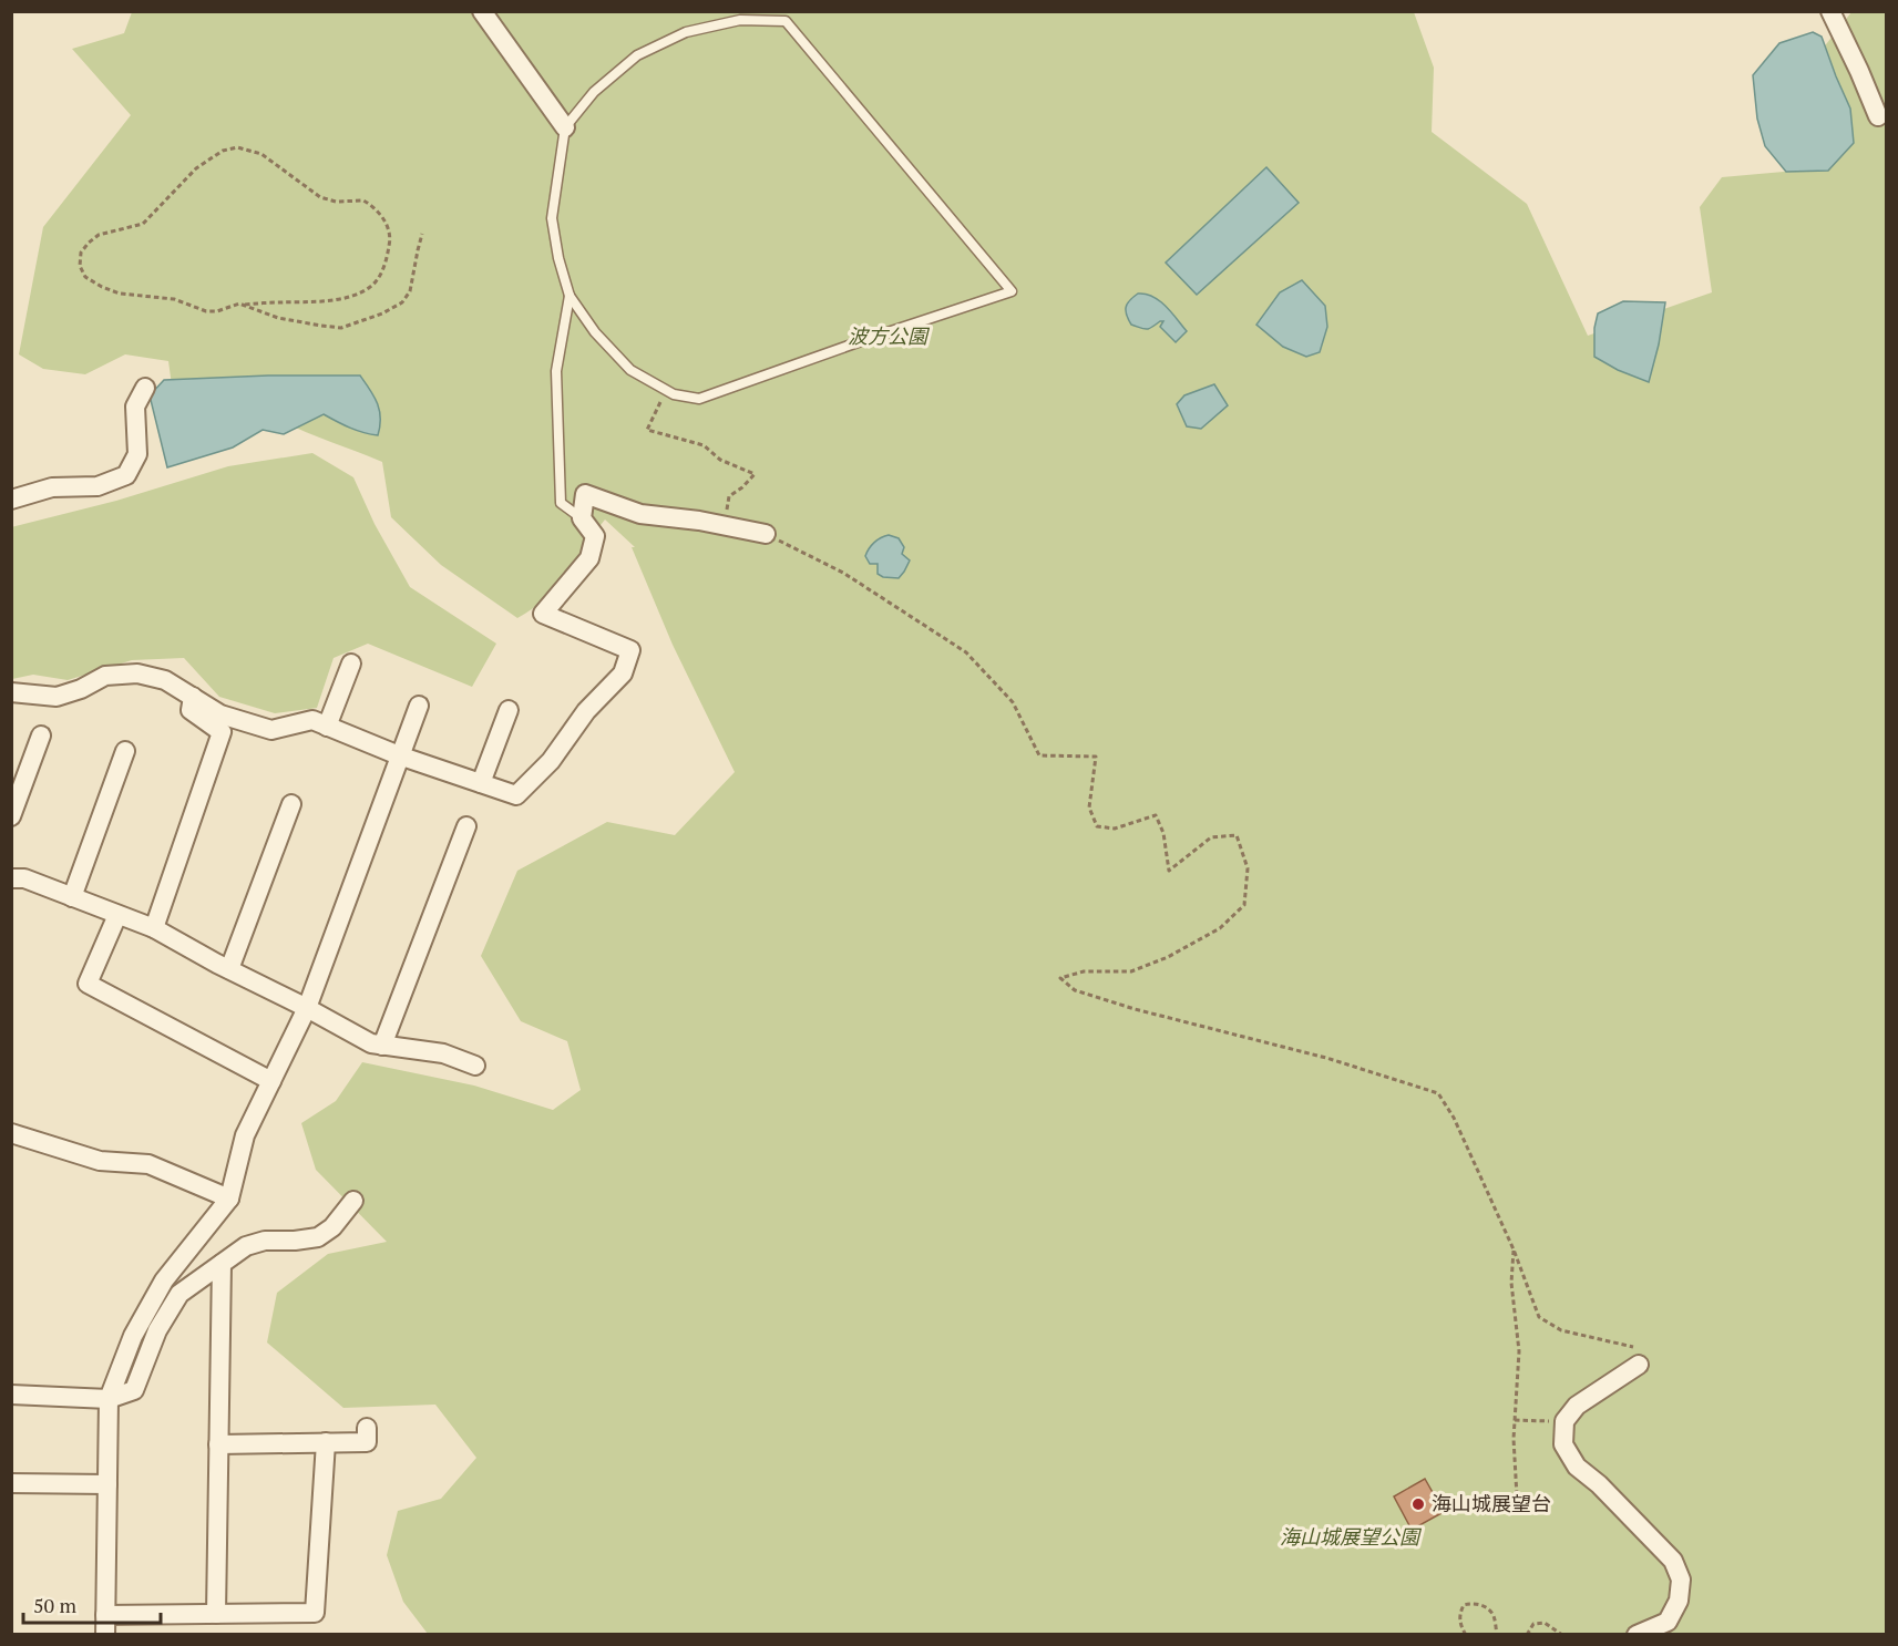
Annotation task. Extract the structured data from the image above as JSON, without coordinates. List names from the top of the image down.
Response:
{
  "parks": ["波方公園", "海山城展望公園"],
  "places": ["海山城展望台"],
  "scale_bar": "50 m"
}
